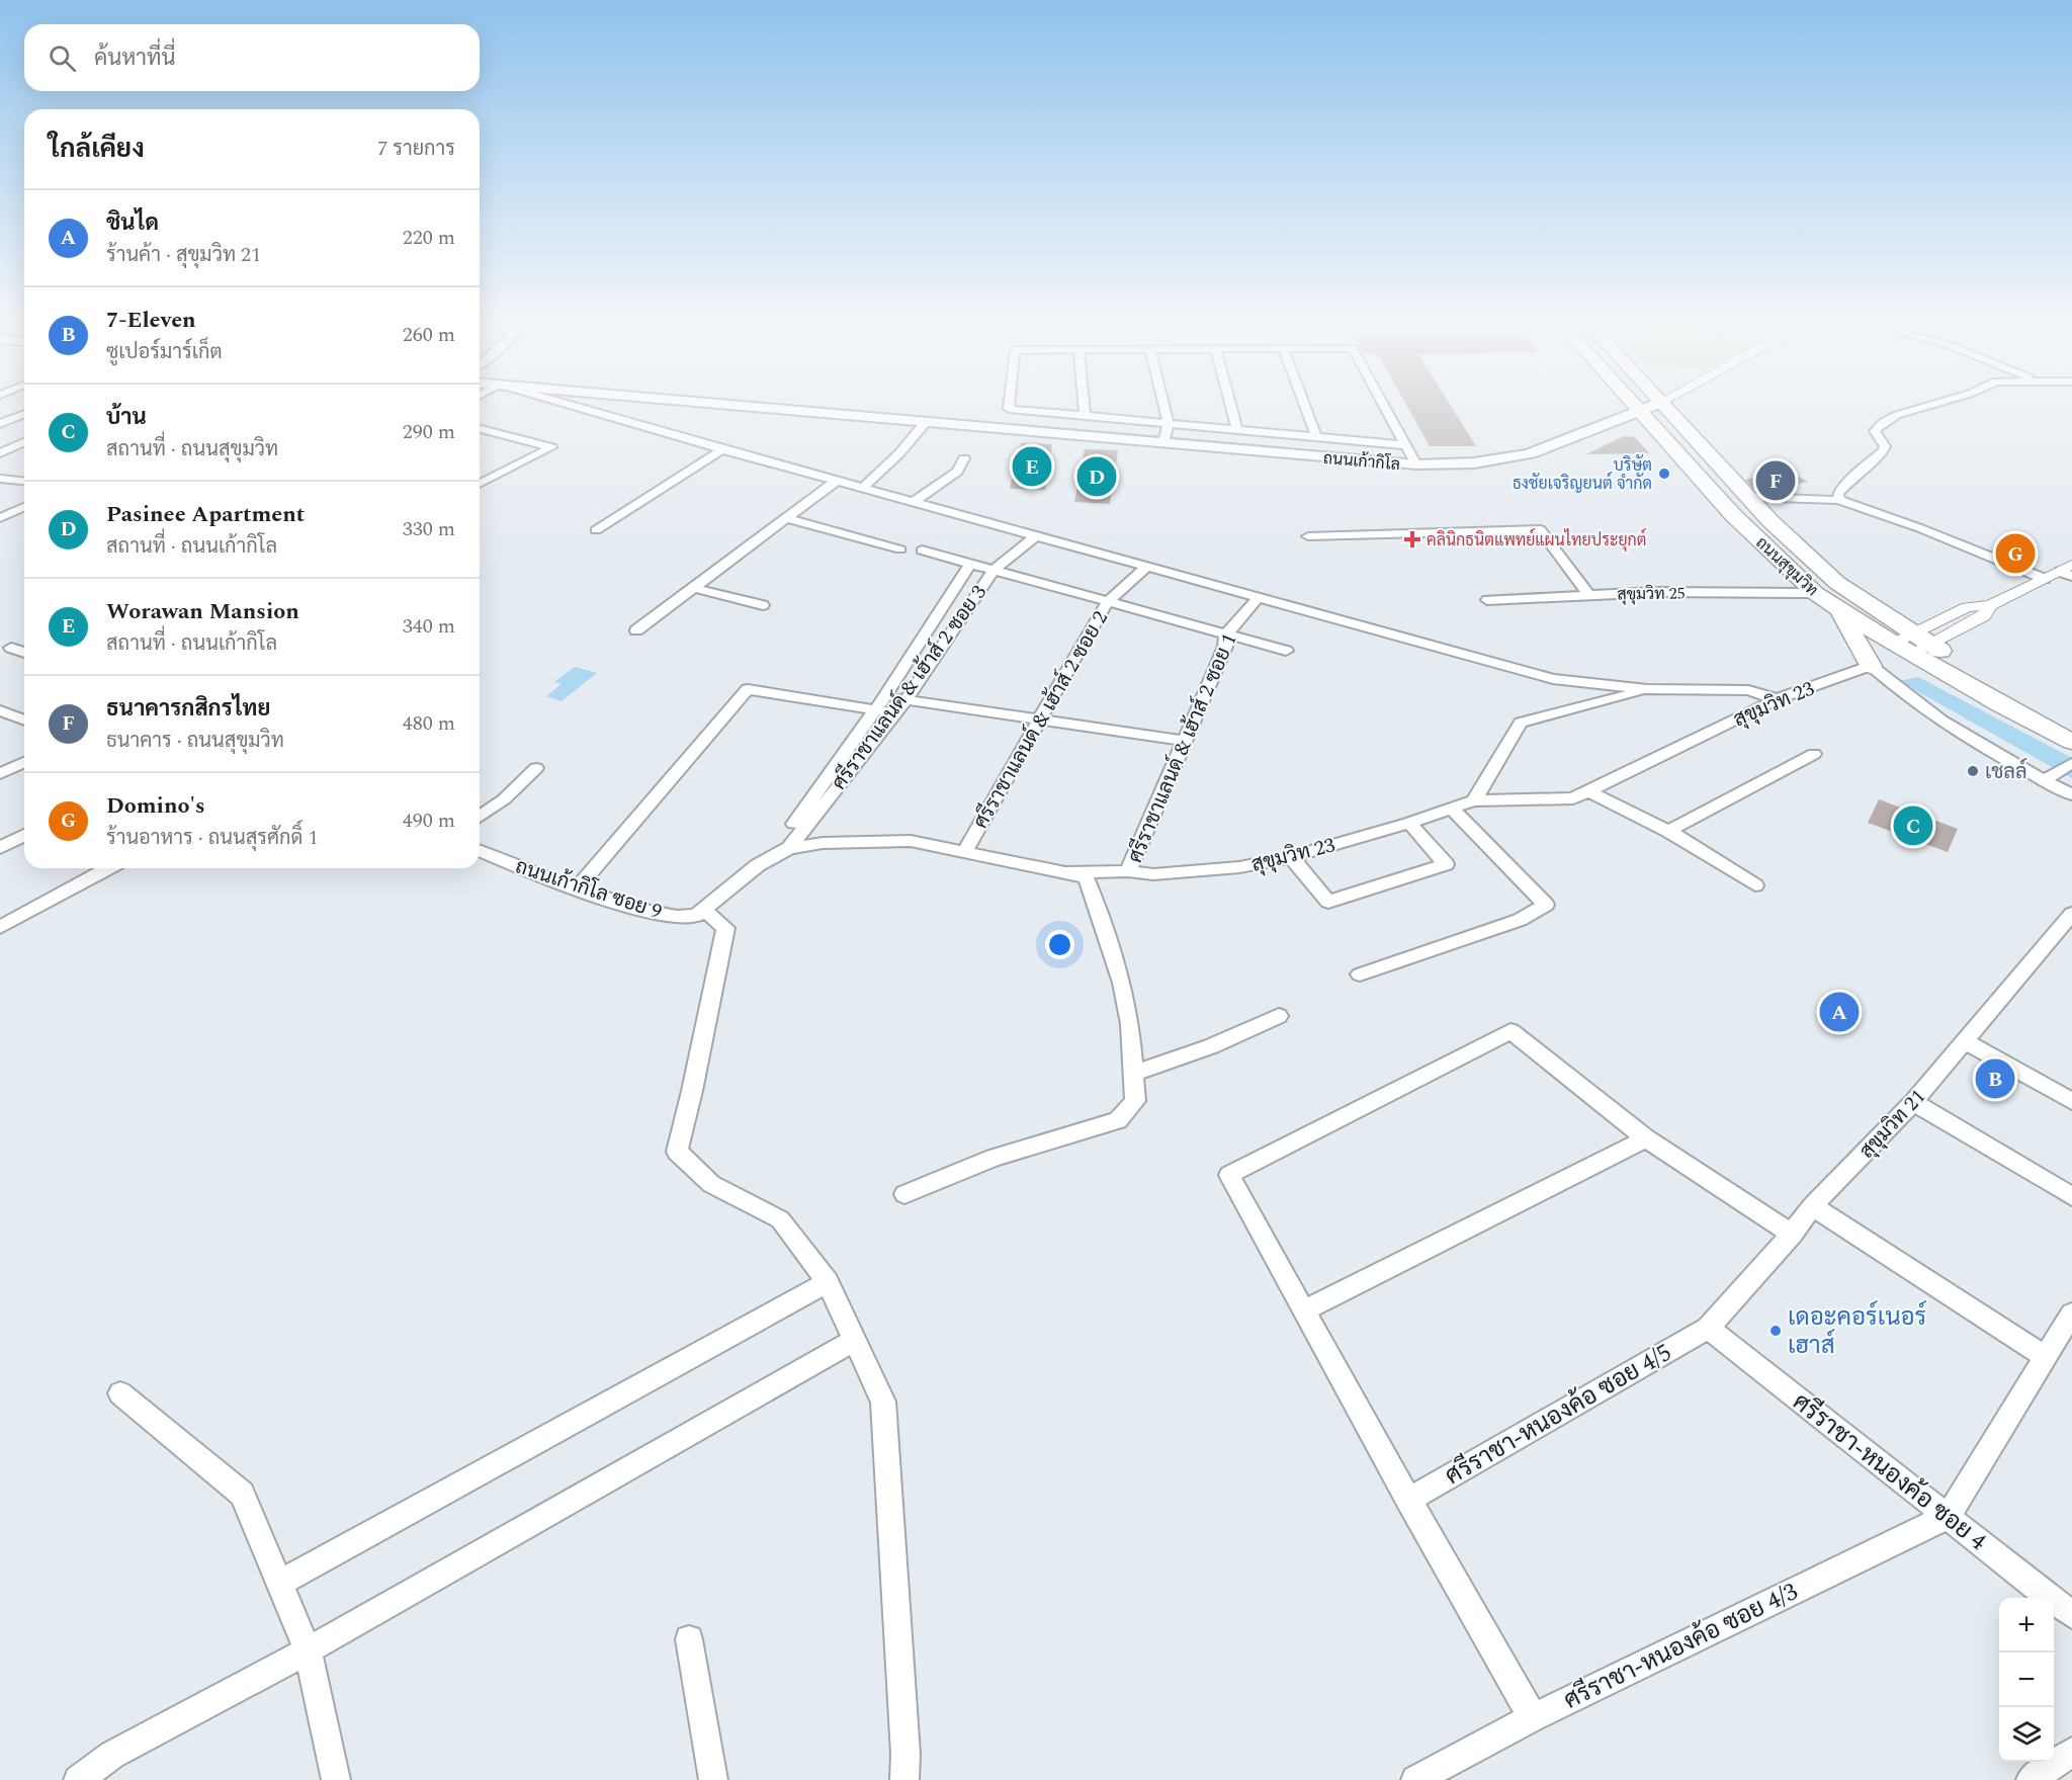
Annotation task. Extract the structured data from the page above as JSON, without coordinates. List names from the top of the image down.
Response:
{
  "streets": {
    "highway": ["ถนนสุขุมวิท"],
    "main road": ["ถนนเก้ากิโล"],
    "street": [
      "สุขุมวิท 25",
      "ศรีราชาแลนด์ & เฮ้าส์ 2 ซอย 3",
      "สุขุมวิท 23",
      "ศรีราชาแลนด์ & เฮ้าส์ 2 ซอย 2",
      "ศรีราชาแลนด์ & เฮ้าส์ 2 ซอย 1",
      "ถนนเก้ากิโล ซอย 9",
      "สุขุมวิท 21",
      "ศรีราชา-หนองค้อ ซอย 4/5",
      "ศรีราชา-หนองค้อ ซอย 4",
      "ศรีราชา-หนองค้อ ซอย 4/3"
    ]
  },
  "crossings": [
    ["ถนนเก้ากิโล", "ถนนสุขุมวิท"],
    ["ถนนสุขุมวิท", "สุขุมวิท 25"],
    ["ศรีราชาแลนด์ & เฮ้าส์ 2 ซอย 3", "สุขุมวิท 23"],
    ["สุขุมวิท 23", "ศรีราชาแลนด์ & เฮ้าส์ 2 ซอย 2"],
    ["สุขุมวิท 23", "ศรีราชาแลนด์ & เฮ้าส์ 2 ซอย 1"],
    ["สุขุมวิท 23", "ถนนเก้ากิโล ซอย 9"],
    ["สุขุมวิท 21", "ศรีราชา-หนองค้อ ซอย 4/5"],
    ["สุขุมวิท 21", "ศรีราชา-หนองค้อ ซอย 4"],
    ["ศรีราชา-หนองค้อ ซอย 4/5", "ศรีราชา-หนองค้อ ซอย 4"],
    ["ศรีราชา-หนองค้อ ซอย 4", "ศรีราชา-หนองค้อ ซอย 4/3"]
  ],
  "places": {
    "other": ["บริษัต ธงชัยเจริญยนต์ จำกัด", "เชลล์", "เดอะคอร์เนอร์ เฮาส์"],
    "health": ["คลินิกธนิตแพทย์แผนไทยประยุกต์"]
  },
  "page": {
    "search": "ค้นหาที่นี่",
    "heading": ["ใกล้เคียง", "7 รายการ"],
    "list": [
      {
        "mark": "A",
        "name": "ชินได",
        "note": "ร้านค้า · สุขุมวิท 21",
        "value": "220 m"
      },
      {
        "mark": "B",
        "name": "7-Eleven",
        "note": "ซูเปอร์มาร์เก็ต",
        "value": "260 m"
      },
      {
        "mark": "C",
        "name": "บ้าน",
        "note": "สถานที่ · ถนนสุขุมวิท",
        "value": "290 m"
      },
      {
        "mark": "D",
        "name": "Pasinee Apartment",
        "note": "สถานที่ · ถนนเก้ากิโล",
        "value": "330 m"
      },
      {
        "mark": "E",
        "name": "Worawan Mansion",
        "note": "สถานที่ · ถนนเก้ากิโล",
        "value": "340 m"
      },
      {
        "mark": "F",
        "name": "ธนาคารกสิกรไทย",
        "note": "ธนาคาร · ถนนสุขุมวิท",
        "value": "480 m"
      },
      {
        "mark": "G",
        "name": "Domino's",
        "note": "ร้านอาหาร · ถนนสุรศักดิ์ 1",
        "value": "490 m"
      }
    ],
    "pins": [
      "E",
      "D",
      "F",
      "G",
      "C",
      "A",
      "B"
    ],
    "map_buttons": ["+", "−"]
  }
}
